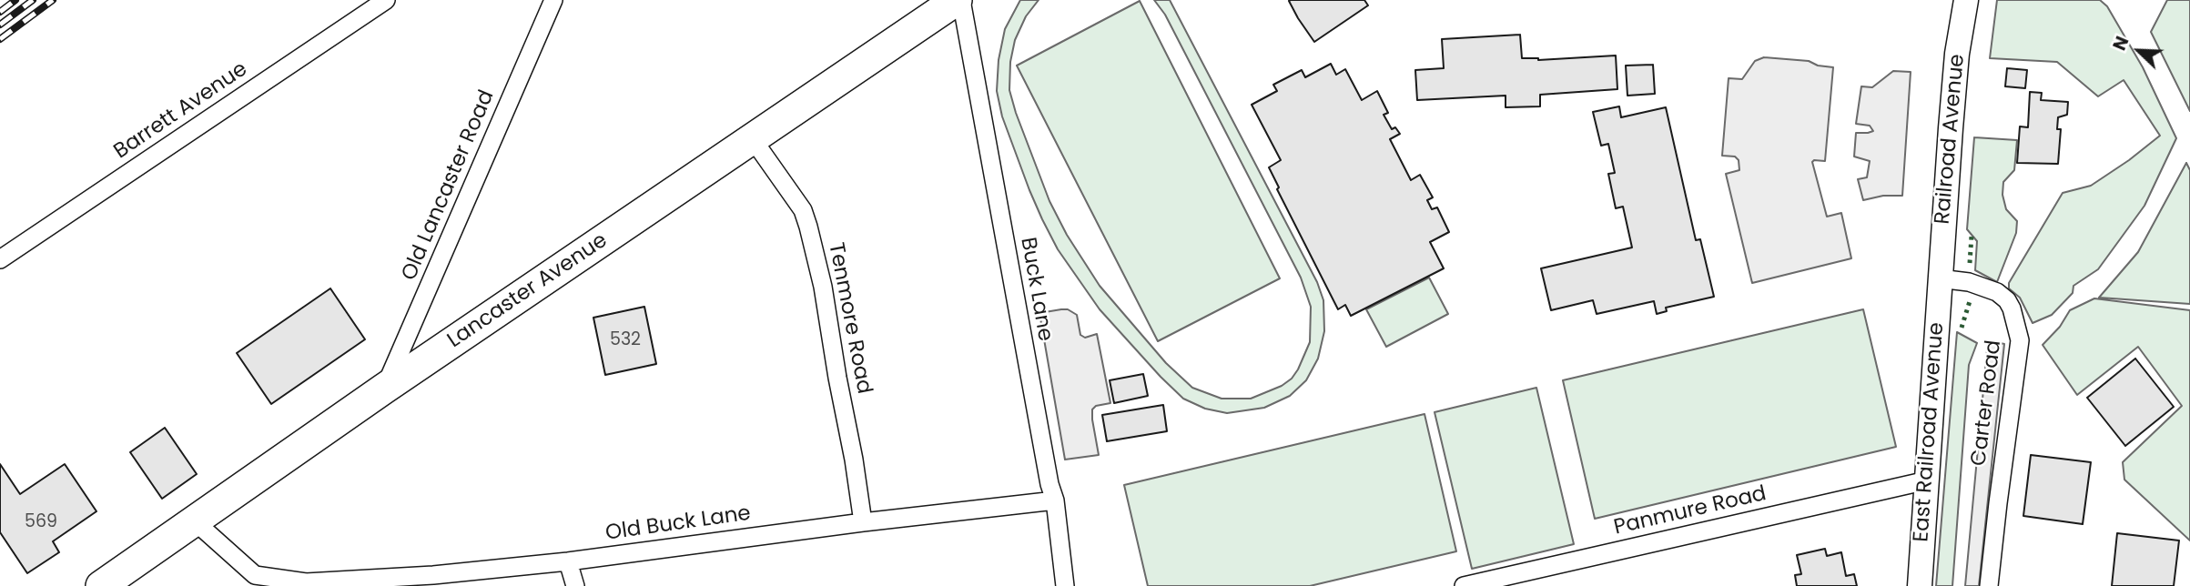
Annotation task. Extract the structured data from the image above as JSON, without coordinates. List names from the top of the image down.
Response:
{
  "streets": {
    "highway": ["Lancaster Avenue"],
    "street": [
      "Barrett Avenue",
      "Railroad Avenue",
      "Old Lancaster Road",
      "Buck Lane",
      "Tenmore Road",
      "Carter Road",
      "East Railroad Avenue",
      "Panmure Road",
      "Old Buck Lane"
    ]
  },
  "crossings": [
    ["Railroad Avenue", "Carter Road"],
    ["Railroad Avenue", "East Railroad Avenue"],
    ["Old Lancaster Road", "Lancaster Avenue"],
    ["Buck Lane", "Lancaster Avenue"],
    ["Buck Lane", "Old Buck Lane"],
    ["Lancaster Avenue", "Tenmore Road"],
    ["Lancaster Avenue", "Old Buck Lane"],
    ["Tenmore Road", "Old Buck Lane"],
    ["Carter Road", "East Railroad Avenue"],
    ["East Railroad Avenue", "Panmure Road"]
  ],
  "house_numbers": ["532", "569"],
  "north": "top left"
}
